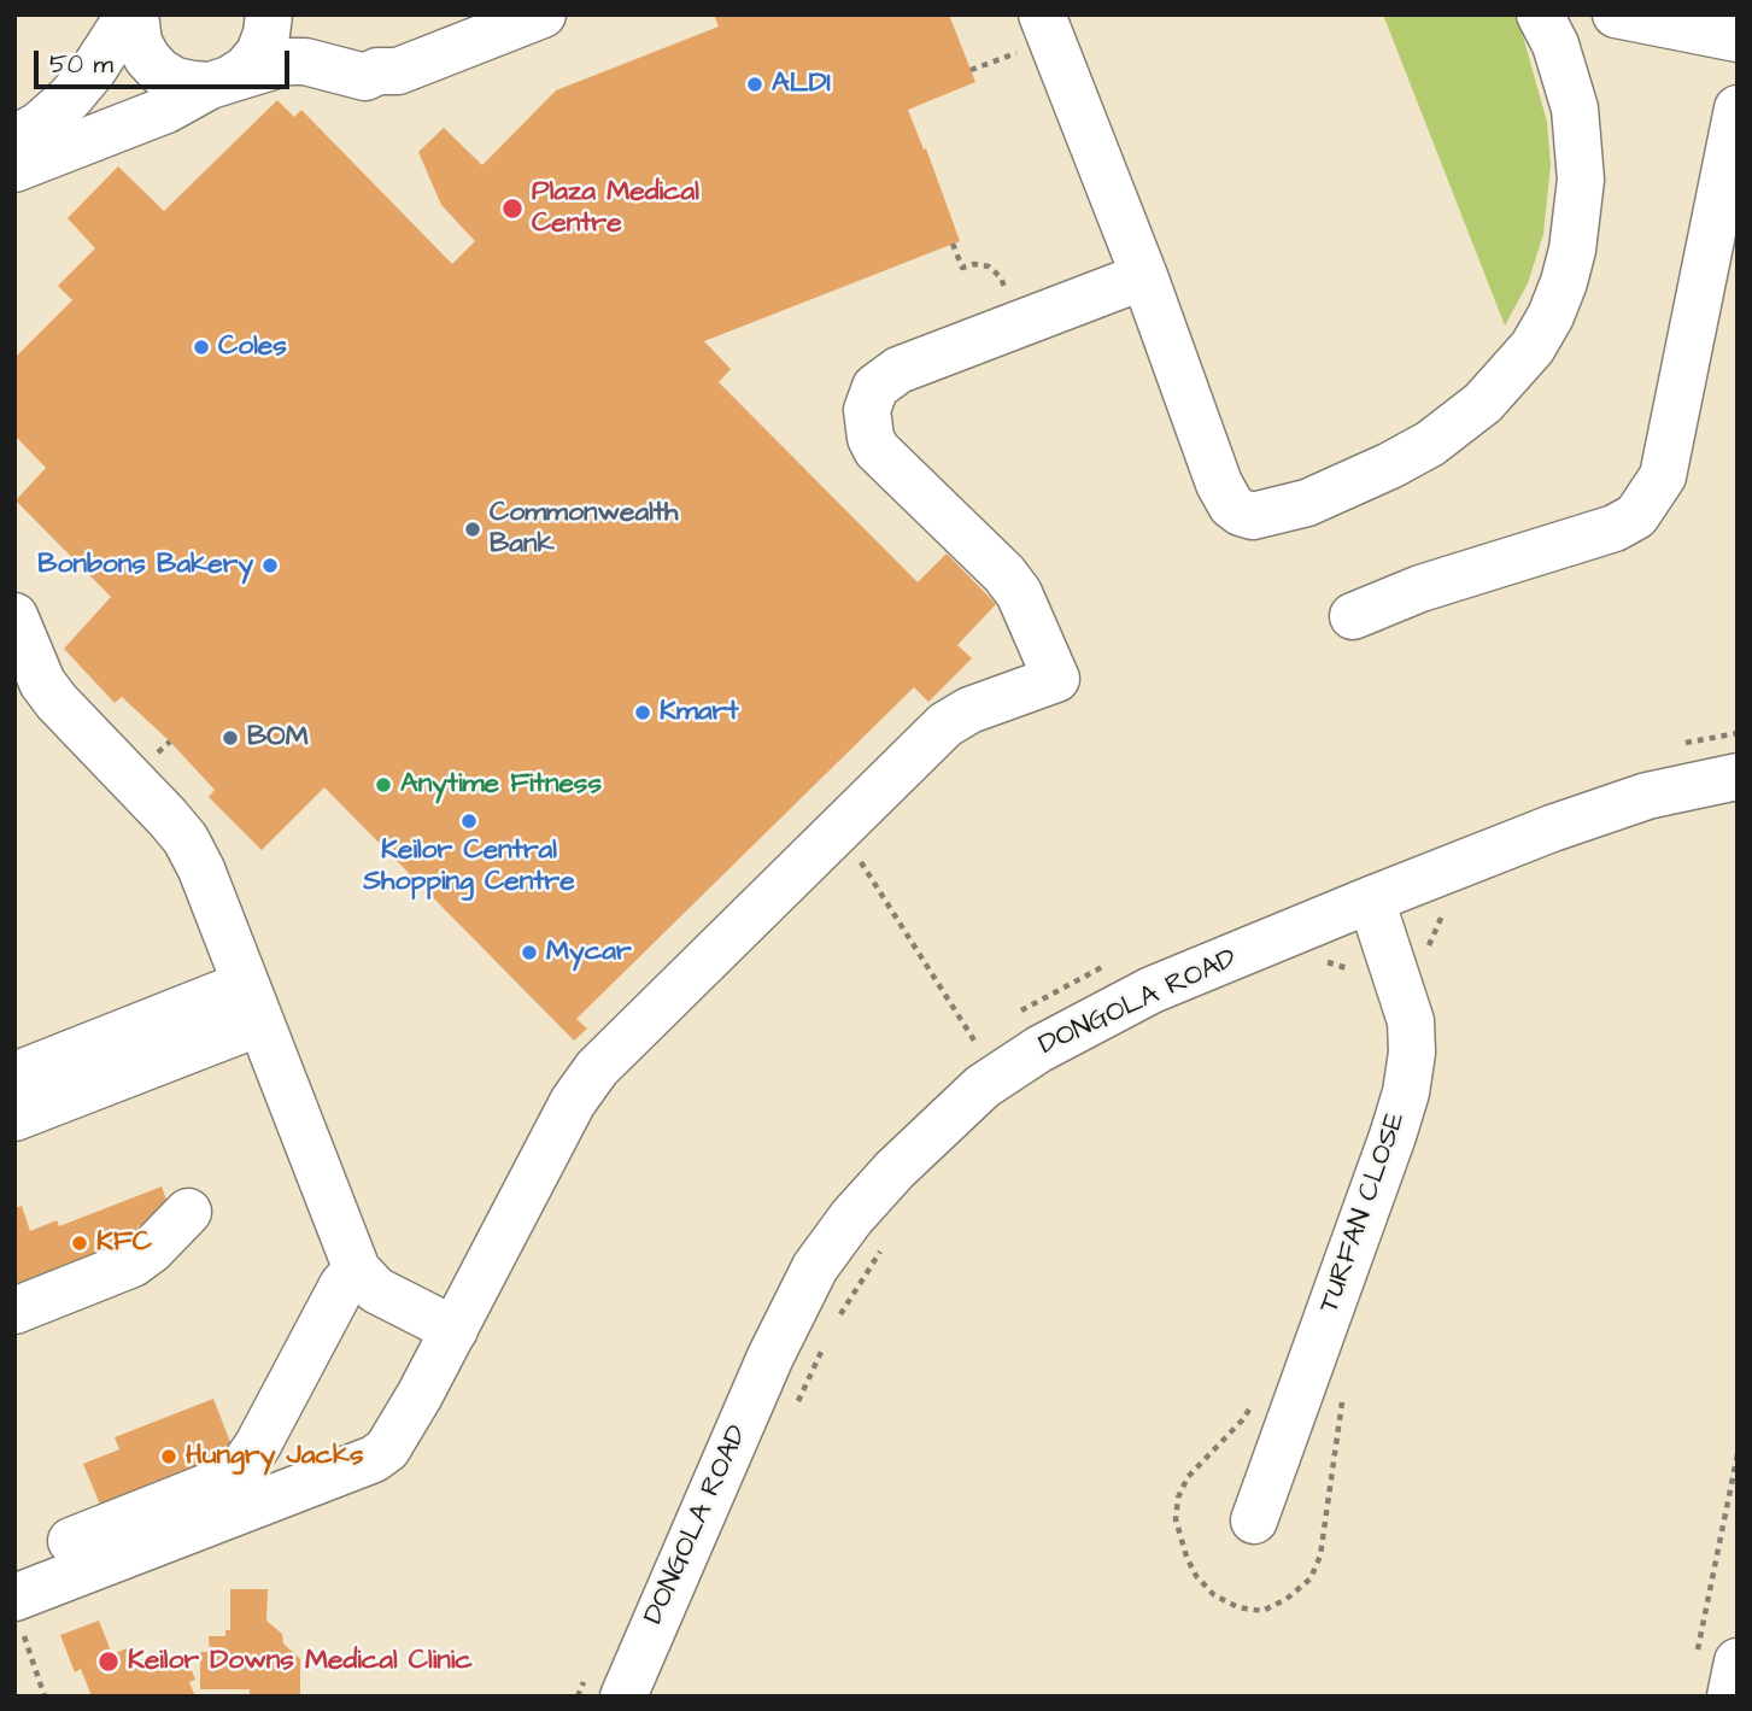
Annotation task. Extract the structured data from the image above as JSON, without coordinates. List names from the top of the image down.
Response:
{
  "streets": {
    "street": ["DONGOLA ROAD", "TURFAN CLOSE"]
  },
  "crossings": [
    ["DONGOLA ROAD", "TURFAN CLOSE"]
  ],
  "places": [
    "ALDI",
    "Plaza Medical Centre",
    "Coles",
    "Commonwealth Bank",
    "Bonbons Bakery",
    "Kmart",
    "BOM",
    "Anytime Fitness",
    "Keilor Central Shopping Centre",
    "Mycar",
    "KFC",
    "Hungry Jacks",
    "Keilor Downs Medical Clinic"
  ],
  "scale_bar": "50 m"
}
